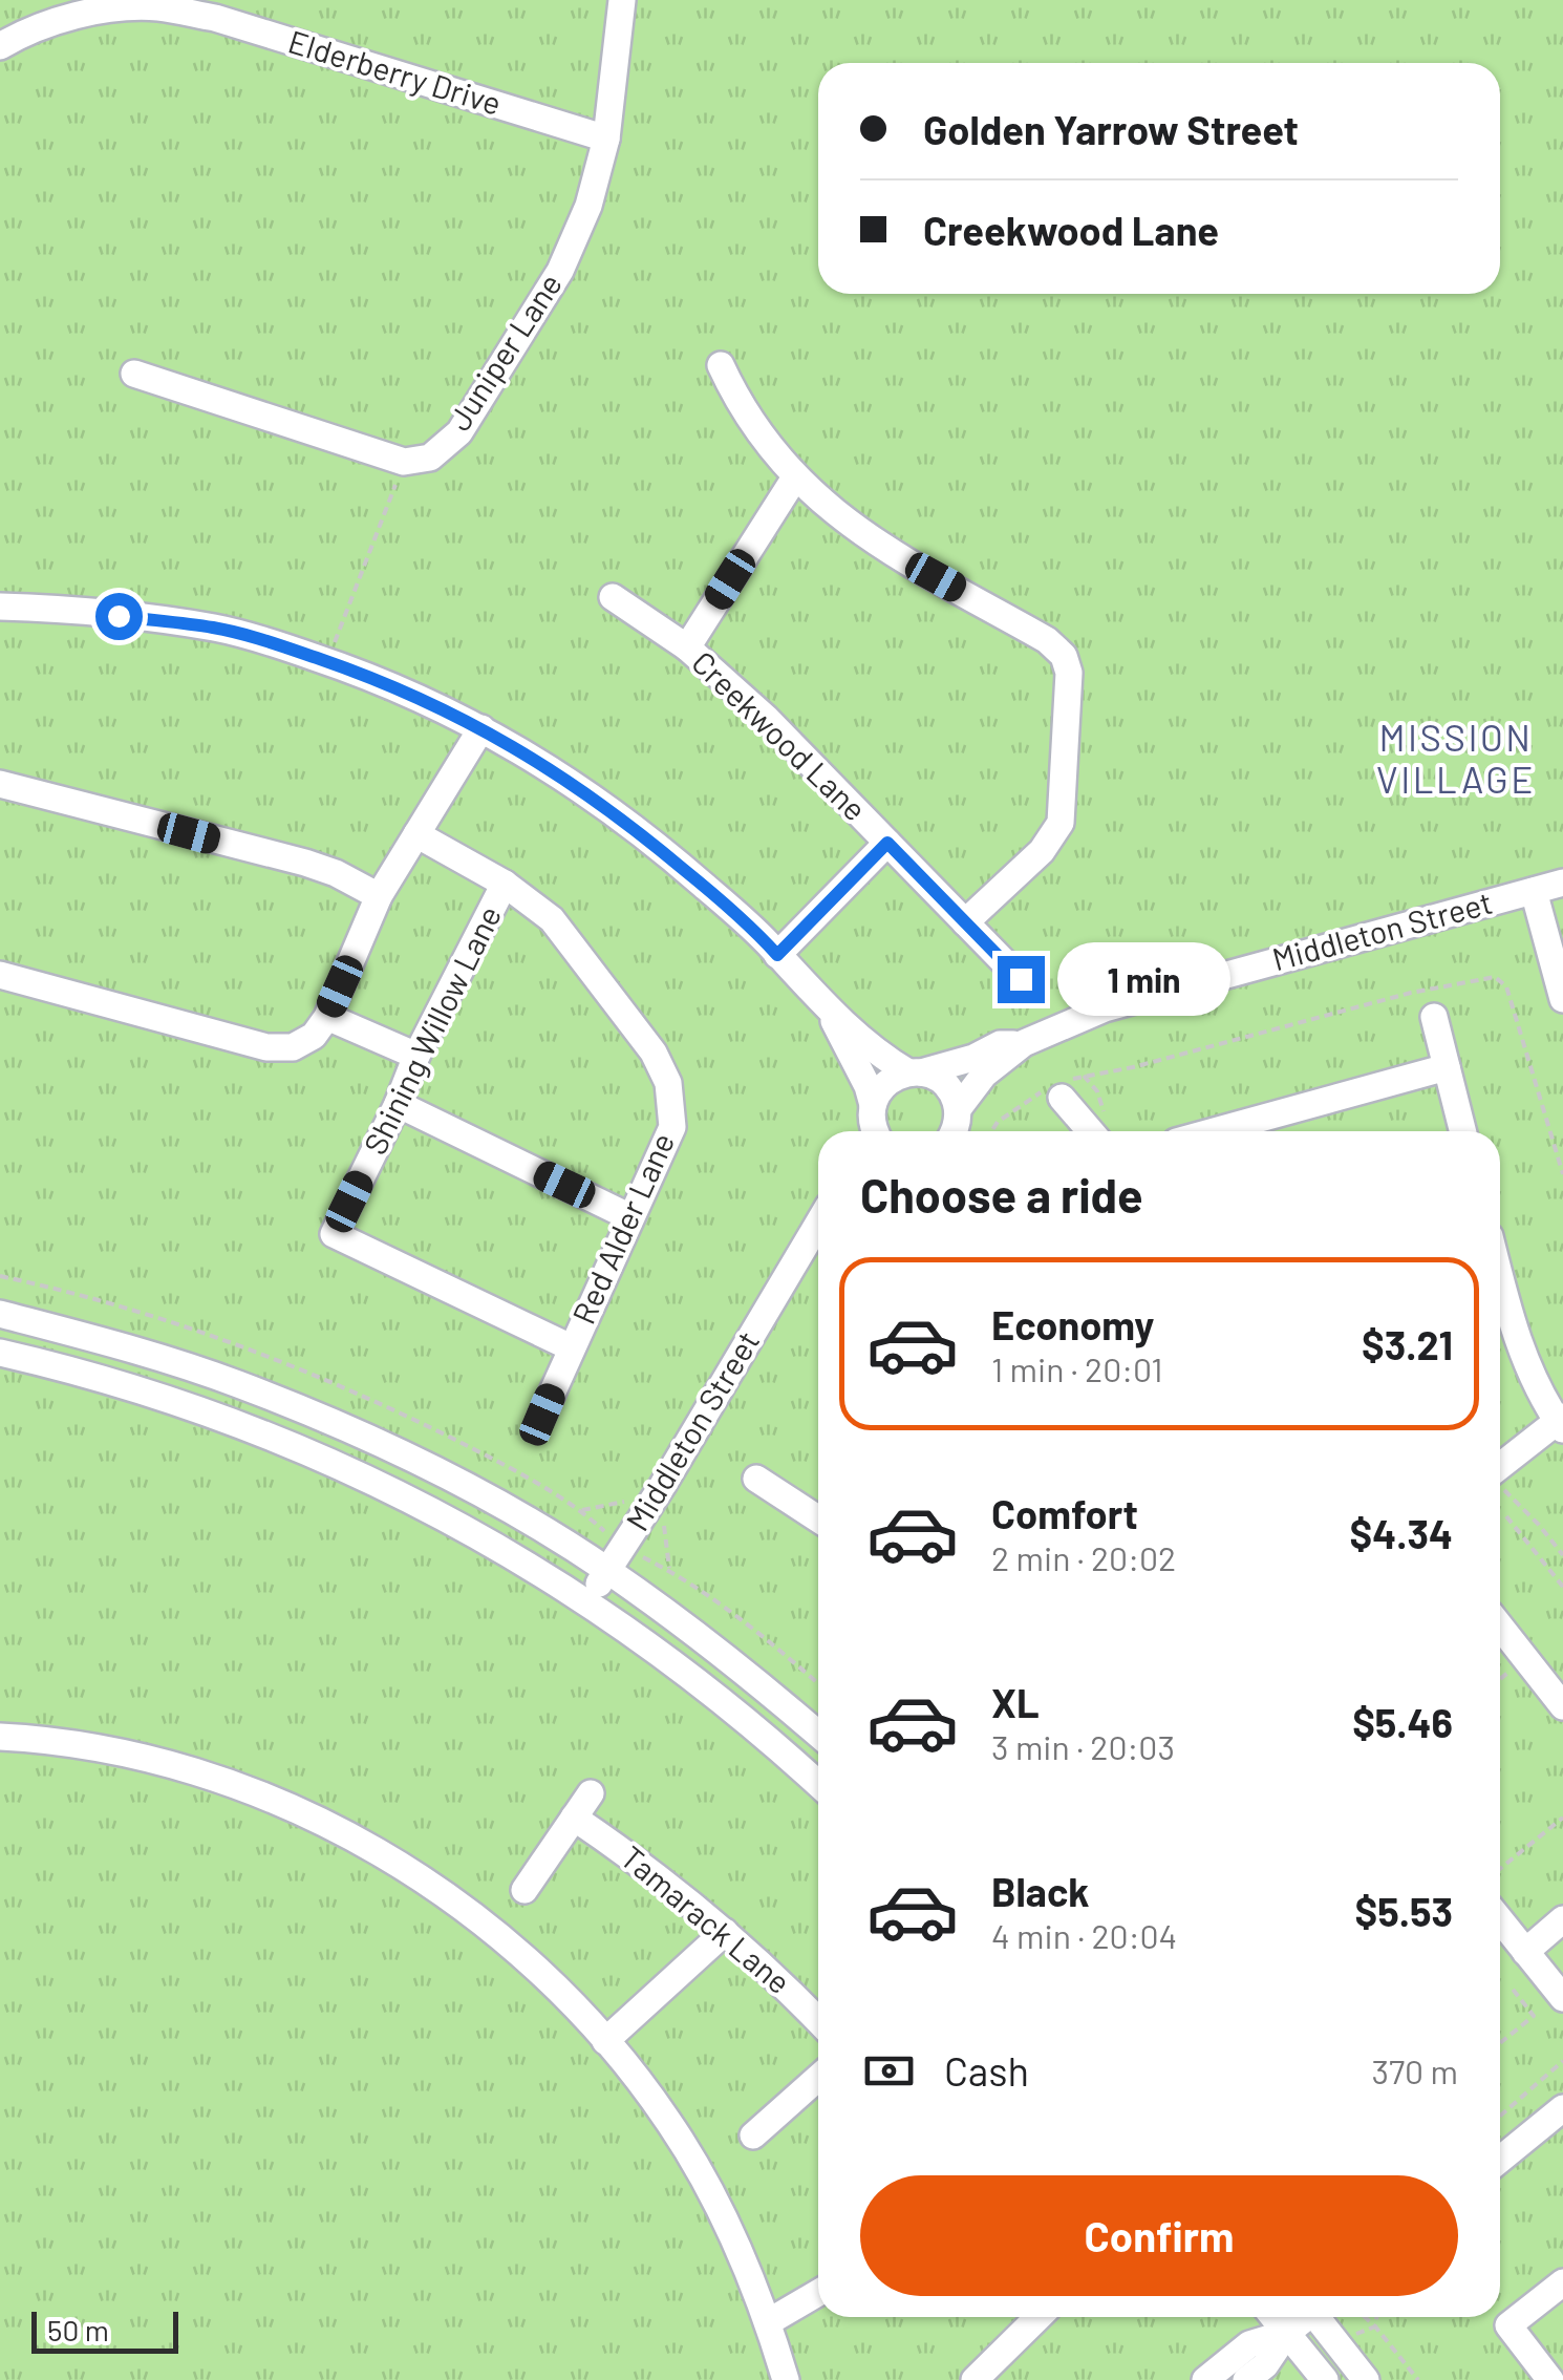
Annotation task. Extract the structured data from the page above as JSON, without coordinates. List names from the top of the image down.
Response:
{
  "streets": {
    "street": [
      "Elderberry Drive",
      "Juniper Lane",
      "Creekwood Lane",
      "Middleton Street",
      "Shining Willow Lane",
      "Red Alder Lane",
      "Tamarack Lane"
    ]
  },
  "crossings": [
    ["Elderberry Drive", "Juniper Lane"],
    ["Shining Willow Lane", "Red Alder Lane"]
  ],
  "districts": ["MISSION VILLAGE"],
  "scale_bar": "50 m",
  "page": {
    "banner": ["Golden Yarrow Street", "Creekwood Lane"],
    "bubble": "1 min",
    "heading": "Choose a ride",
    "list": [
      {
        "name": "Economy",
        "note": "1 min · 20:01",
        "value": "$3.21"
      },
      {
        "name": "Comfort",
        "note": "2 min · 20:02",
        "value": "$4.34"
      },
      {
        "name": "XL",
        "note": "3 min · 20:03",
        "value": "$5.46"
      },
      {
        "name": "Black",
        "note": "4 min · 20:04",
        "value": "$5.53"
      }
    ],
    "pay": ["Cash", "370 m"],
    "buttons": "Confirm",
    "scale": "50 m"
  }
}
